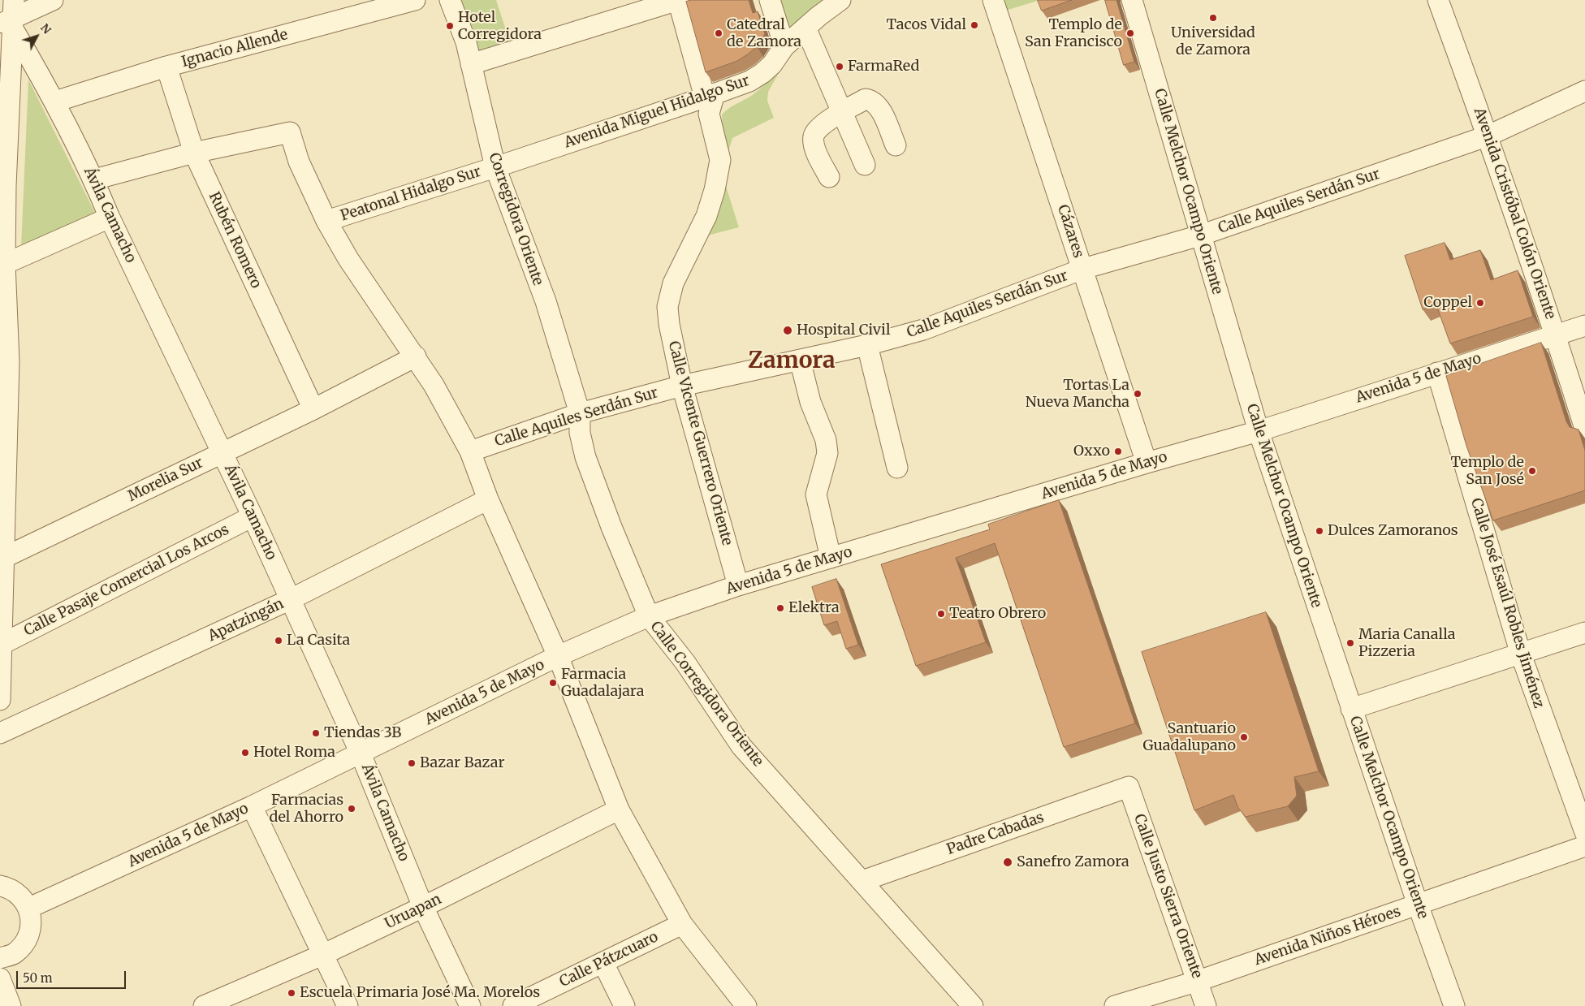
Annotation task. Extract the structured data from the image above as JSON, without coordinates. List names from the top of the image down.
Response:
{
  "streets": {
    "street": [
      "Ignacio Allende",
      "Avenida Miguel Hidalgo Sur",
      "Calle Melchor Ocampo Oriente",
      "Peatonal Hidalgo Sur",
      "Calle Aquiles Serdán Sur",
      "Avenida Cristóbal Colón Oriente",
      "Ávila Camacho",
      "Corregidora Oriente",
      "Cázares",
      "Rubén Romero",
      "Avenida 5 de Mayo",
      "Calle Vicente Guerrero Oriente",
      "Morelia Sur",
      "Calle Pasaje Comercial Los Arcos",
      "Calle José Esaúl Robles Jiménez",
      "Apatzingán",
      "Calle Corregidora Oriente",
      "Padre Cabadas",
      "Calle Justo Sierra Oriente",
      "Uruapan",
      "Avenida Niños Héroes",
      "Calle Pátzcuaro"
    ]
  },
  "crossings": [
    ["Ignacio Allende", "Ávila Camacho"],
    ["Ignacio Allende", "Rubén Romero"],
    ["Avenida Miguel Hidalgo Sur", "Peatonal Hidalgo Sur"],
    ["Avenida Miguel Hidalgo Sur", "Corregidora Oriente"],
    ["Avenida Miguel Hidalgo Sur", "Calle Vicente Guerrero Oriente"],
    ["Calle Melchor Ocampo Oriente", "Calle Aquiles Serdán Sur"],
    ["Calle Melchor Ocampo Oriente", "Avenida 5 de Mayo"],
    ["Calle Melchor Ocampo Oriente", "Avenida Niños Héroes"],
    ["Peatonal Hidalgo Sur", "Corregidora Oriente"],
    ["Calle Aquiles Serdán Sur", "Avenida Cristóbal Colón Oriente"],
    ["Calle Aquiles Serdán Sur", "Corregidora Oriente"],
    ["Calle Aquiles Serdán Sur", "Cázares"],
    ["Calle Aquiles Serdán Sur", "Calle Vicente Guerrero Oriente"],
    ["Calle Aquiles Serdán Sur", "Calle Corregidora Oriente"],
    ["Avenida Cristóbal Colón Oriente", "Avenida 5 de Mayo"],
    ["Ávila Camacho", "Avenida 5 de Mayo"],
    ["Ávila Camacho", "Morelia Sur"],
    ["Ávila Camacho", "Calle Pasaje Comercial Los Arcos"],
    ["Ávila Camacho", "Apatzingán"],
    ["Ávila Camacho", "Uruapan"],
    ["Corregidora Oriente", "Calle Corregidora Oriente"],
    ["Cázares", "Avenida 5 de Mayo"],
    ["Rubén Romero", "Morelia Sur"],
    ["Avenida 5 de Mayo", "Calle Vicente Guerrero Oriente"],
    ["Avenida 5 de Mayo", "Calle José Esaúl Robles Jiménez"],
    ["Avenida 5 de Mayo", "Calle Corregidora Oriente"],
    ["Calle Corregidora Oriente", "Padre Cabadas"],
    ["Padre Cabadas", "Calle Justo Sierra Oriente"],
    ["Calle Justo Sierra Oriente", "Avenida Niños Héroes"]
  ],
  "districts": ["Zamora"],
  "places": [
    "Universidad de Zamora",
    "Tacos Vidal",
    "Hotel Corregidora",
    "Catedral de Zamora",
    "Templo de San Francisco",
    "FarmaRed",
    "Coppel",
    "Hospital Civil",
    "Tortas La Nueva Mancha",
    "Oxxo",
    "Templo de San José",
    "Dulces Zamoranos",
    "Elektra",
    "Teatro Obrero",
    "La Casita",
    "Maria Canalla Pizzeria",
    "Farmacia Guadalajara",
    "Tiendas 3B",
    "Santuario Guadalupano",
    "Hotel Roma",
    "Bazar Bazar",
    "Farmacias del Ahorro",
    "Sanefro Zamora",
    "Escuela Primaria José Ma. Morelos"
  ],
  "scale_bar": "50 m",
  "north": "top right"
}
